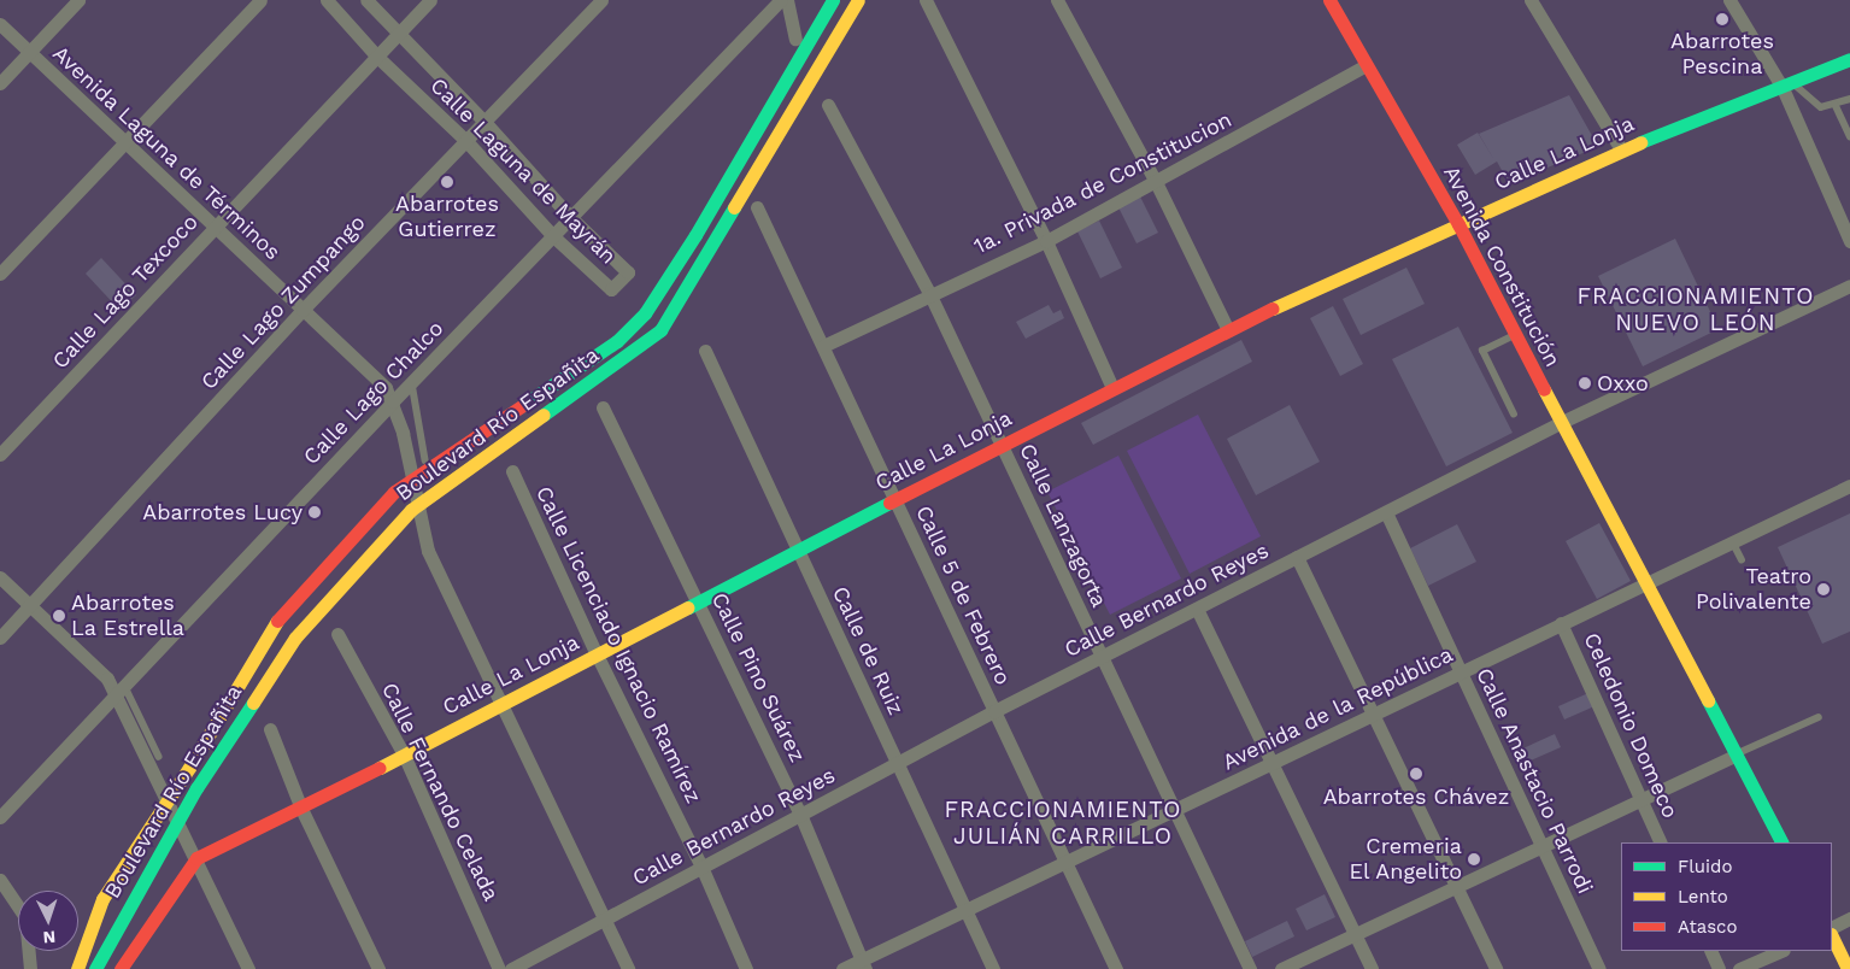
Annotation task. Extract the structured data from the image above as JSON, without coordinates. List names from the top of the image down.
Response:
{
  "streets": {
    "main road": ["Calle La Lonja", "Avenida Constitución", "Boulevard Río Españita"],
    "street": [
      "Avenida Laguna de Términos",
      "Calle Laguna de Mayrán",
      "1a. Privada de Constitucion",
      "Calle Lago Texcoco",
      "Calle Lago Zumpango",
      "Calle Lago Chalco",
      "Calle Lanzagorta",
      "Calle 5 de Febrero",
      "Calle Bernardo Reyes",
      "Calle Licenciado Ignacio Ramírez",
      "Calle de Ruiz",
      "Calle Pino Suárez",
      "Avenida de la República",
      "Celedonio Domeco",
      "Calle Anastacio Parrodi",
      "Calle Fernando Celada"
    ]
  },
  "crossings": [
    ["Avenida Laguna de Términos", "Calle La Lonja"],
    ["Avenida Laguna de Términos", "Calle Lago Texcoco"],
    ["Avenida Laguna de Términos", "Calle Lago Zumpango"],
    ["Avenida Laguna de Términos", "Calle Lago Chalco"],
    ["Avenida Laguna de Términos", "Calle Bernardo Reyes"],
    ["Calle La Lonja", "Avenida Constitución"],
    ["Calle La Lonja", "Calle Lanzagorta"],
    ["Calle La Lonja", "Calle 5 de Febrero"],
    ["Calle La Lonja", "Calle Licenciado Ignacio Ramírez"],
    ["Calle La Lonja", "Calle de Ruiz"],
    ["Calle La Lonja", "Calle Pino Suárez"],
    ["Calle La Lonja", "Calle Fernando Celada"],
    ["Calle Laguna de Mayrán", "Calle Lago Texcoco"],
    ["Calle Laguna de Mayrán", "Calle Lago Zumpango"],
    ["Calle Laguna de Mayrán", "Calle Lago Chalco"],
    ["1a. Privada de Constitucion", "Avenida Constitución"],
    ["1a. Privada de Constitucion", "Calle Lanzagorta"],
    ["1a. Privada de Constitucion", "Calle 5 de Febrero"],
    ["Avenida Constitución", "Calle Bernardo Reyes"],
    ["Avenida Constitución", "Avenida de la República"],
    ["Calle Lanzagorta", "Calle Bernardo Reyes"],
    ["Calle Lanzagorta", "Avenida de la República"],
    ["Calle 5 de Febrero", "Calle Bernardo Reyes"],
    ["Calle 5 de Febrero", "Avenida de la República"],
    ["Calle Bernardo Reyes", "Calle Licenciado Ignacio Ramírez"],
    ["Calle Bernardo Reyes", "Calle de Ruiz"],
    ["Calle Bernardo Reyes", "Calle Pino Suárez"],
    ["Calle Bernardo Reyes", "Calle Anastacio Parrodi"],
    ["Calle de Ruiz", "Avenida de la República"],
    ["Calle Pino Suárez", "Avenida de la República"],
    ["Avenida de la República", "Celedonio Domeco"],
    ["Avenida de la República", "Calle Anastacio Parrodi"]
  ],
  "districts": ["FRACCIONAMIENTO NUEVO LEÓN", "FRACCIONAMIENTO JULIÁN CARRILLO"],
  "places": [
    "Abarrotes Pescina",
    "Abarrotes Gutierrez",
    "Oxxo",
    "Abarrotes Lucy",
    "Teatro Polivalente",
    "Abarrotes La Estrella",
    "Abarrotes Chávez",
    "Cremeria El Angelito"
  ],
  "legend": ["Fluido", "Lento", "Atasco"],
  "north": "bottom"
}
